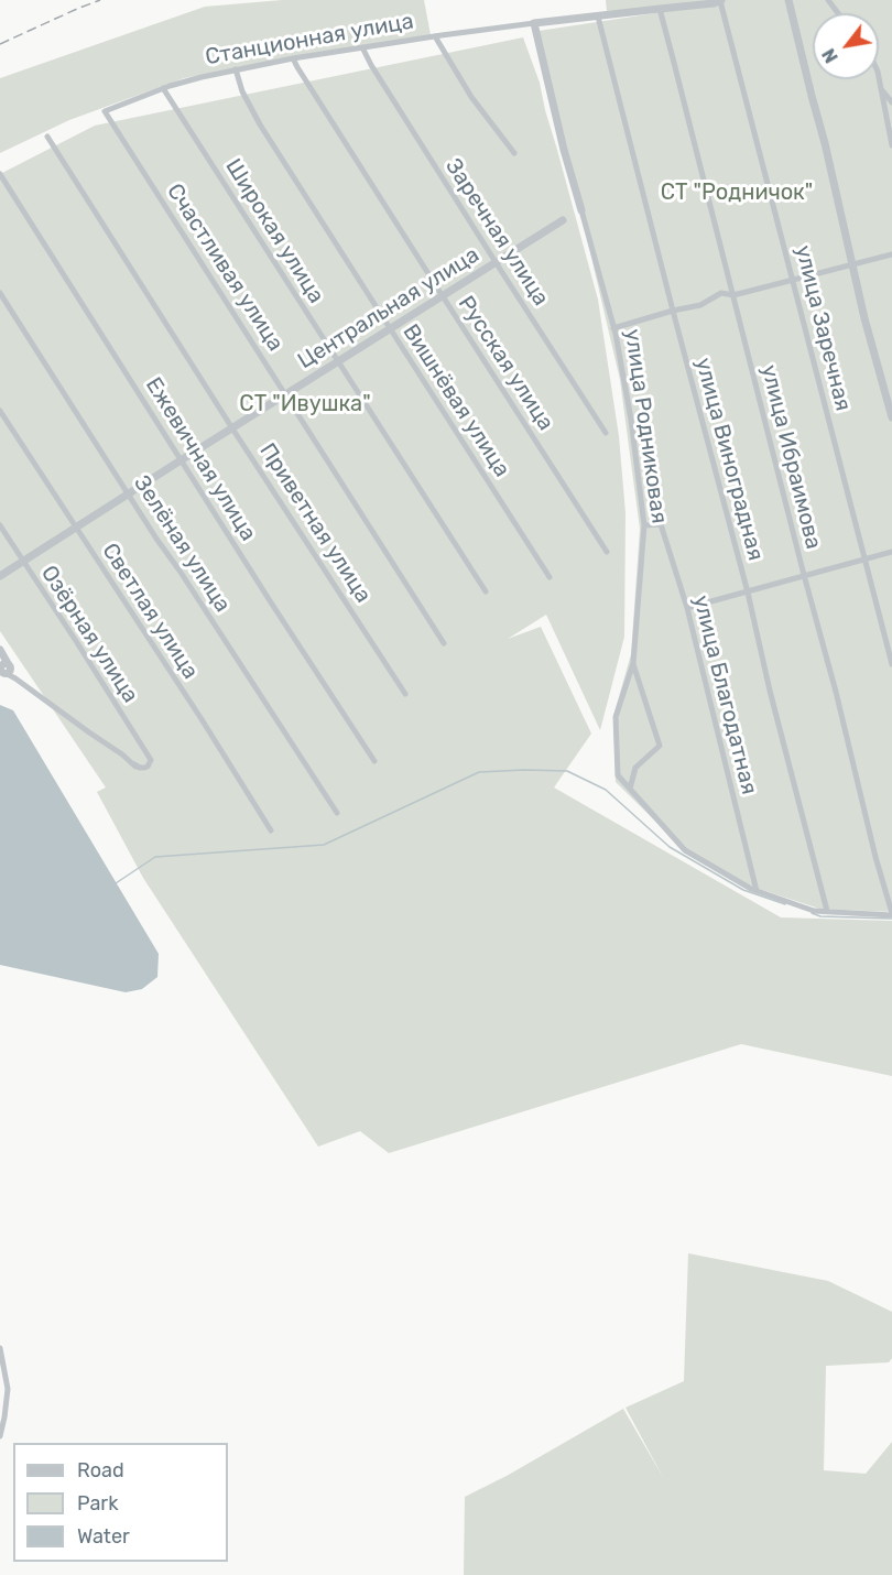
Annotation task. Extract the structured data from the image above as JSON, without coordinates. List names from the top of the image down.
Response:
{
  "streets": {
    "street": [
      "Станционная улица",
      "Широкая улица",
      "Заречная улица",
      "Счастливая улица",
      "Центральная улица",
      "улица Заречная",
      "Русская улица",
      "Вишнёвая улица",
      "улица Родниковая",
      "улица Ибраимова",
      "Ежевичная улица",
      "улица Виноградная",
      "Приветная улица",
      "Зелёная улица",
      "Светлая улица",
      "Озёрная улица",
      "улица Благодатная"
    ]
  },
  "crossings": [
    ["Станционная улица", "Широкая улица"],
    ["Станционная улица", "Заречная улица"],
    ["Станционная улица", "Счастливая улица"],
    ["Станционная улица", "улица Заречная"],
    ["Станционная улица", "Русская улица"],
    ["Станционная улица", "Вишнёвая улица"],
    ["Станционная улица", "улица Родниковая"],
    ["Станционная улица", "улица Ибраимова"],
    ["Станционная улица", "улица Виноградная"],
    ["Широкая улица", "Центральная улица"],
    ["Заречная улица", "Центральная улица"],
    ["Счастливая улица", "Центральная улица"],
    ["Центральная улица", "Русская улица"],
    ["Центральная улица", "Вишнёвая улица"],
    ["Центральная улица", "Ежевичная улица"],
    ["Центральная улица", "Приветная улица"],
    ["Центральная улица", "Зелёная улица"],
    ["Центральная улица", "Светлая улица"],
    ["Центральная улица", "Озёрная улица"],
    ["улица Родниковая", "улица Ибраимова"],
    ["улица Родниковая", "улица Виноградная"],
    ["улица Родниковая", "улица Благодатная"]
  ],
  "parks": ["СТ \"Родничок\"", "СТ \"Ивушка\""],
  "legend": ["Road", "Park", "Water"],
  "north": "bottom left"
}
